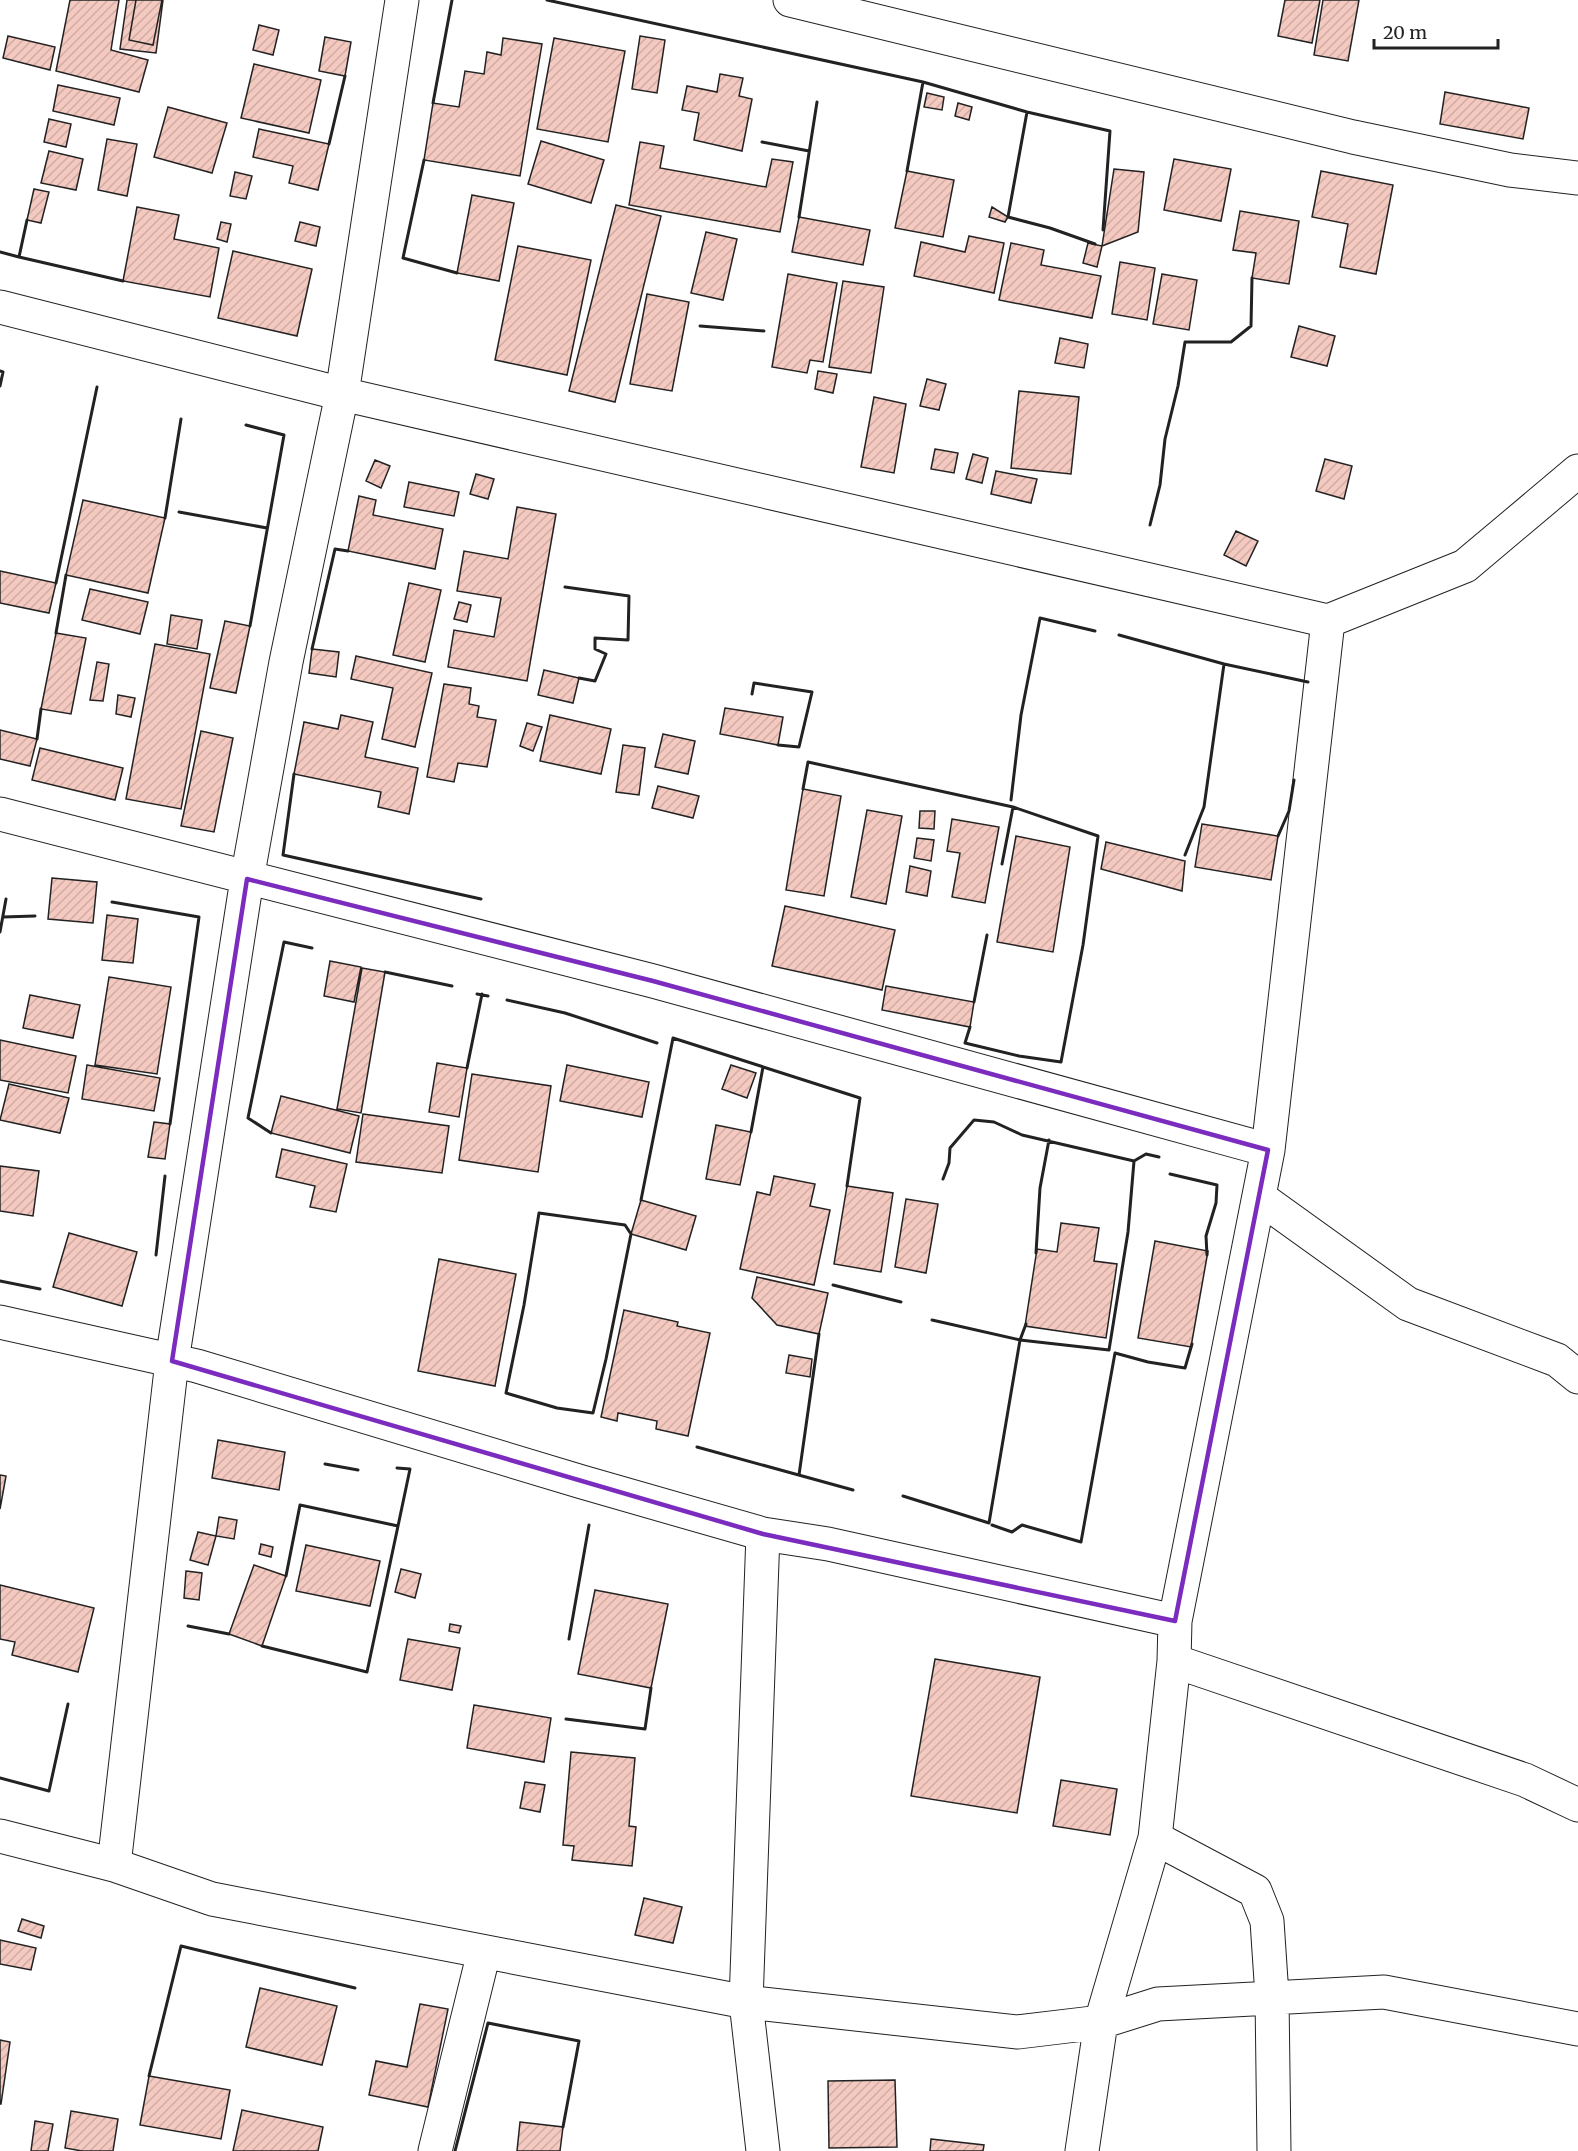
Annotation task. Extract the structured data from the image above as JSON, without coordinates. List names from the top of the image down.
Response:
{
  "scale_bar": "20 m"
}
